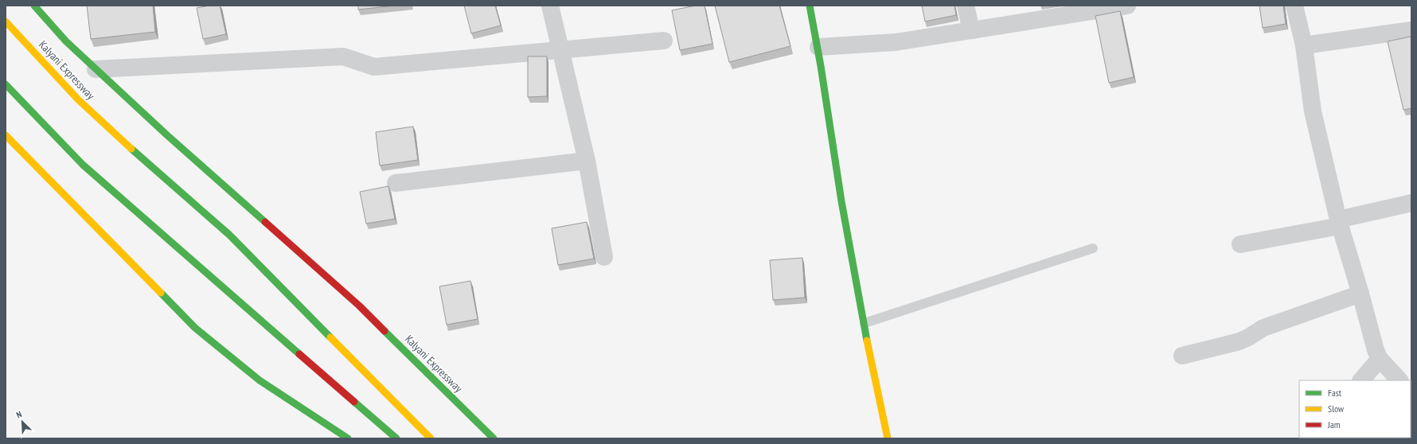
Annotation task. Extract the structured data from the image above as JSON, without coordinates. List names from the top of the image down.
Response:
{
  "streets": {
    "main road": ["Kalyani Expressway"]
  },
  "legend": ["Fast", "Slow", "Jam"],
  "north": "top left"
}
